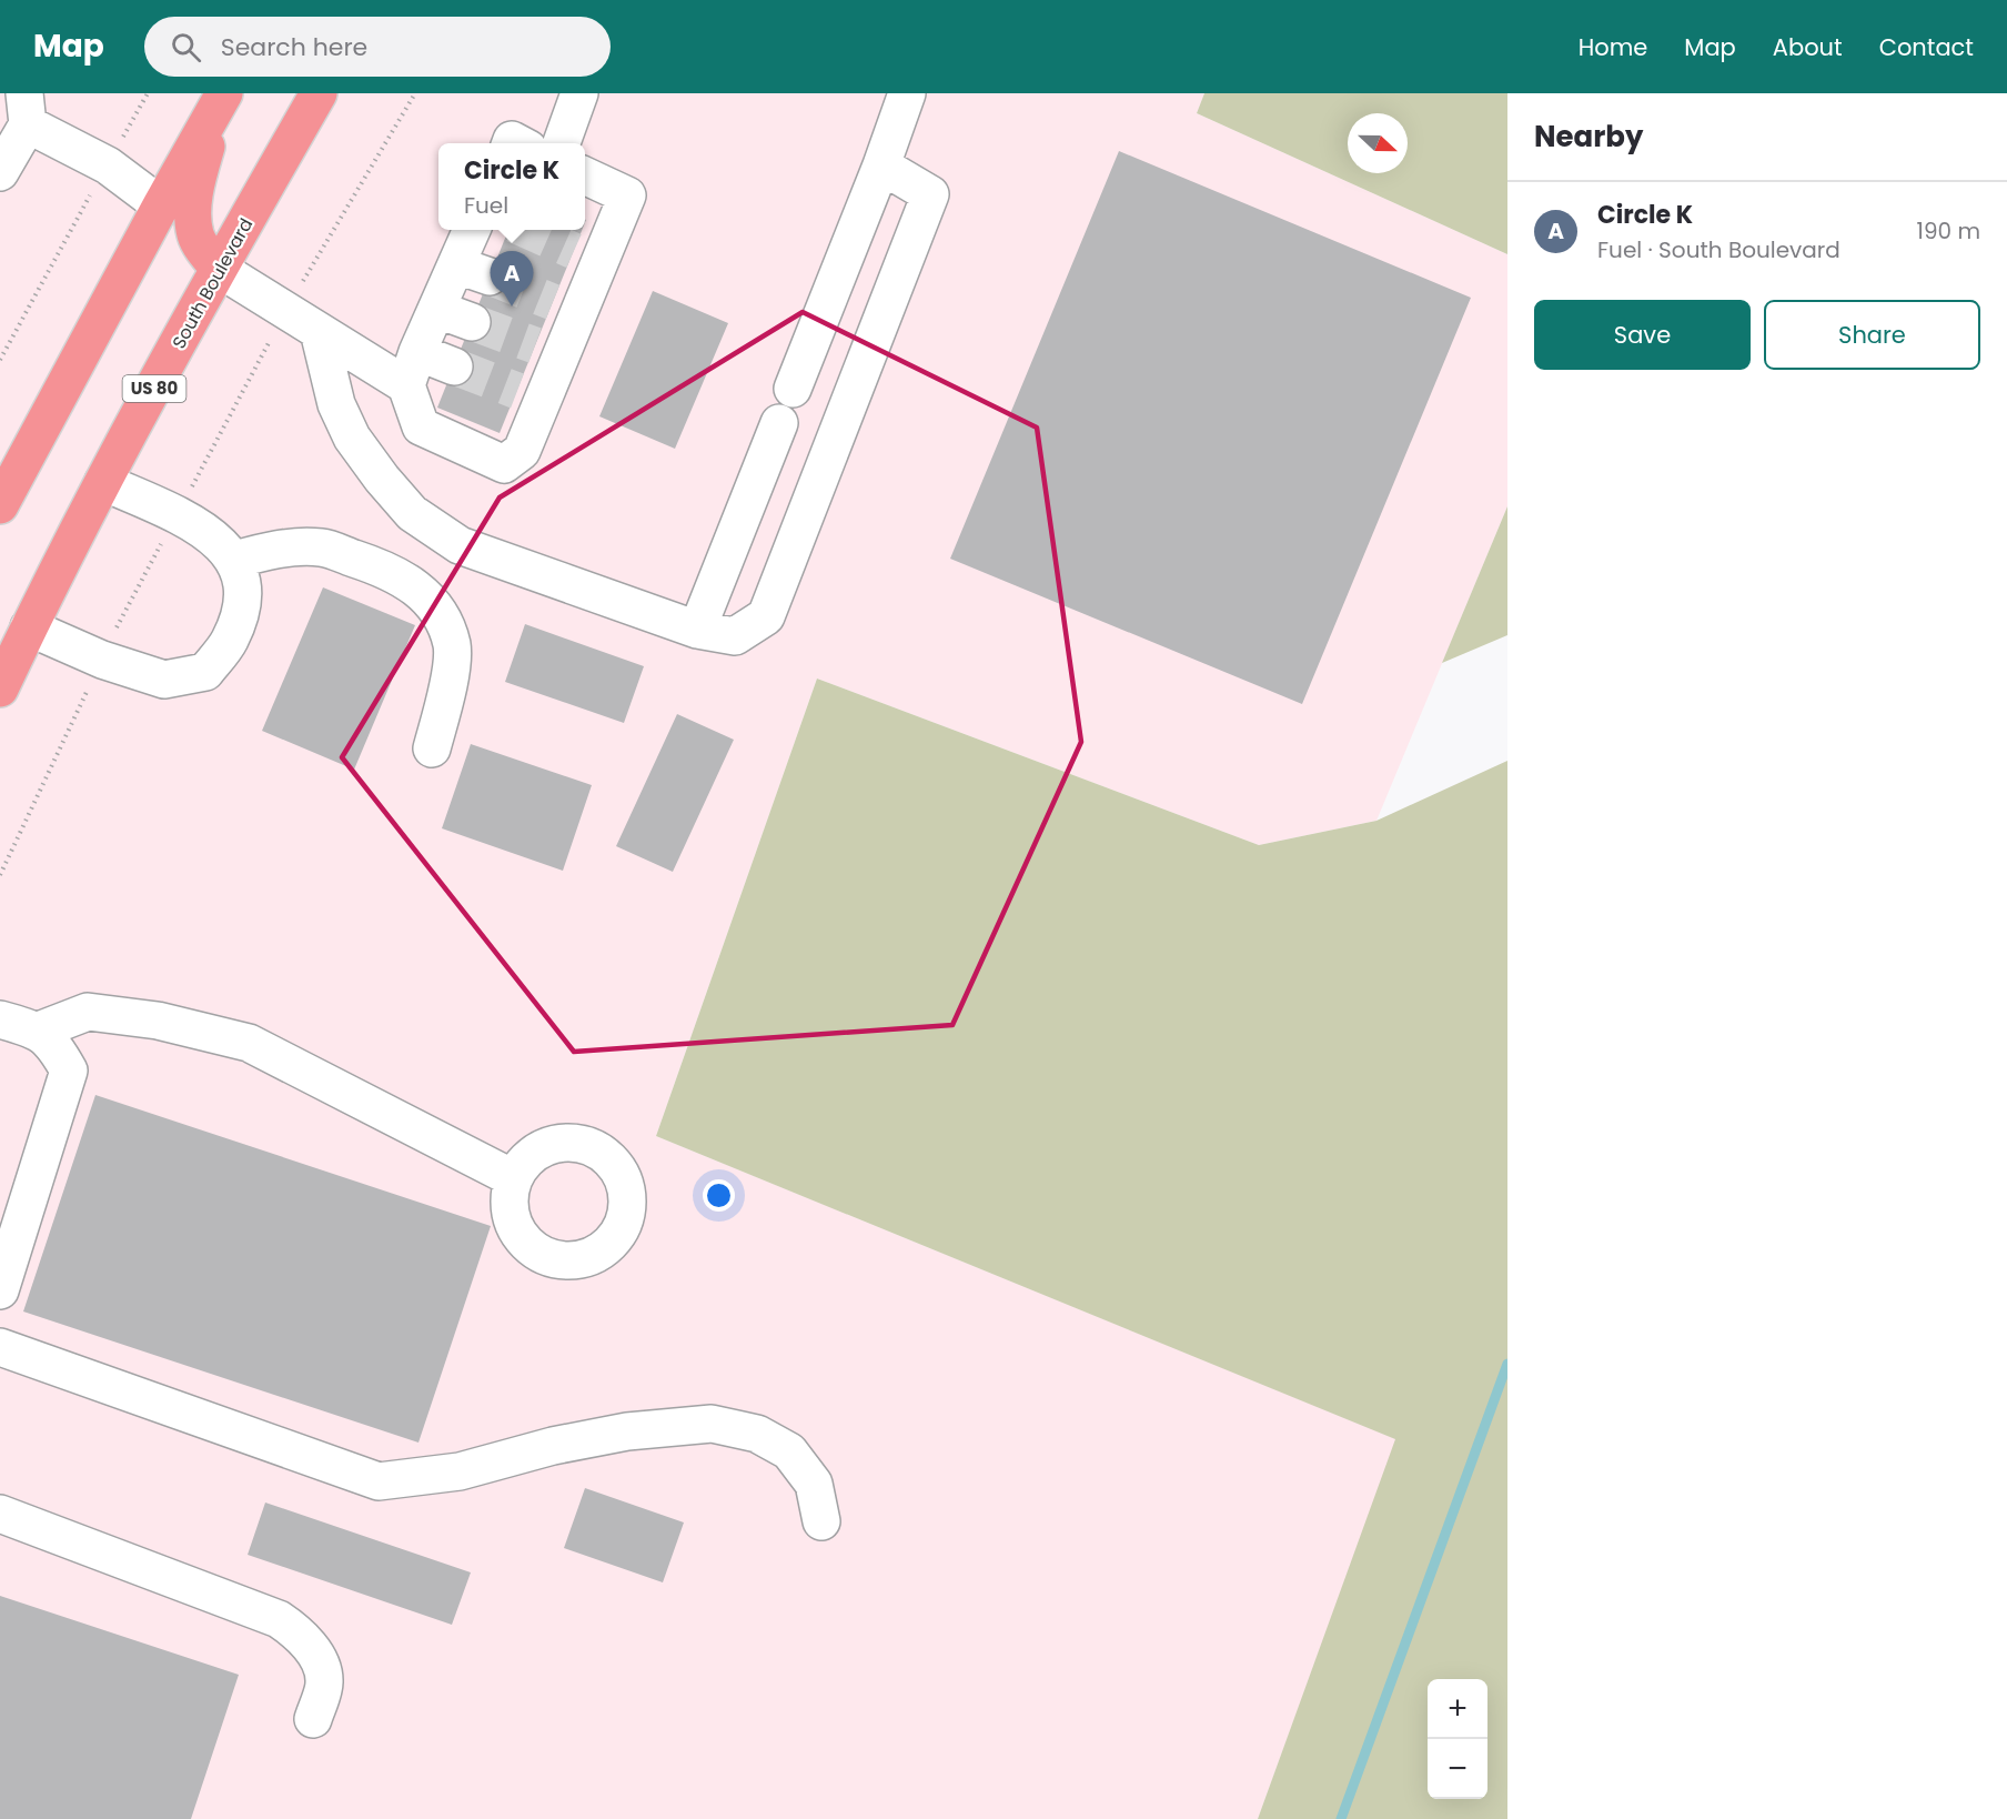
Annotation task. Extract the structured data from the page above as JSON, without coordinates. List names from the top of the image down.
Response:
{
  "streets": {
    "highway": ["South Boulevard", "US 80"]
  },
  "north": "right",
  "page": {
    "header": "Map",
    "search": "Search here",
    "nav": [
      "Home",
      "Map",
      "About",
      "Contact"
    ],
    "heading": "Nearby",
    "popup": ["Circle K", "Fuel"],
    "list": [
      {
        "mark": "A",
        "name": "Circle K",
        "note": "Fuel · South Boulevard",
        "value": "190 m"
      }
    ],
    "pins": "A",
    "buttons": ["Save", "Share"],
    "map_buttons": ["+", "−"]
  }
}
